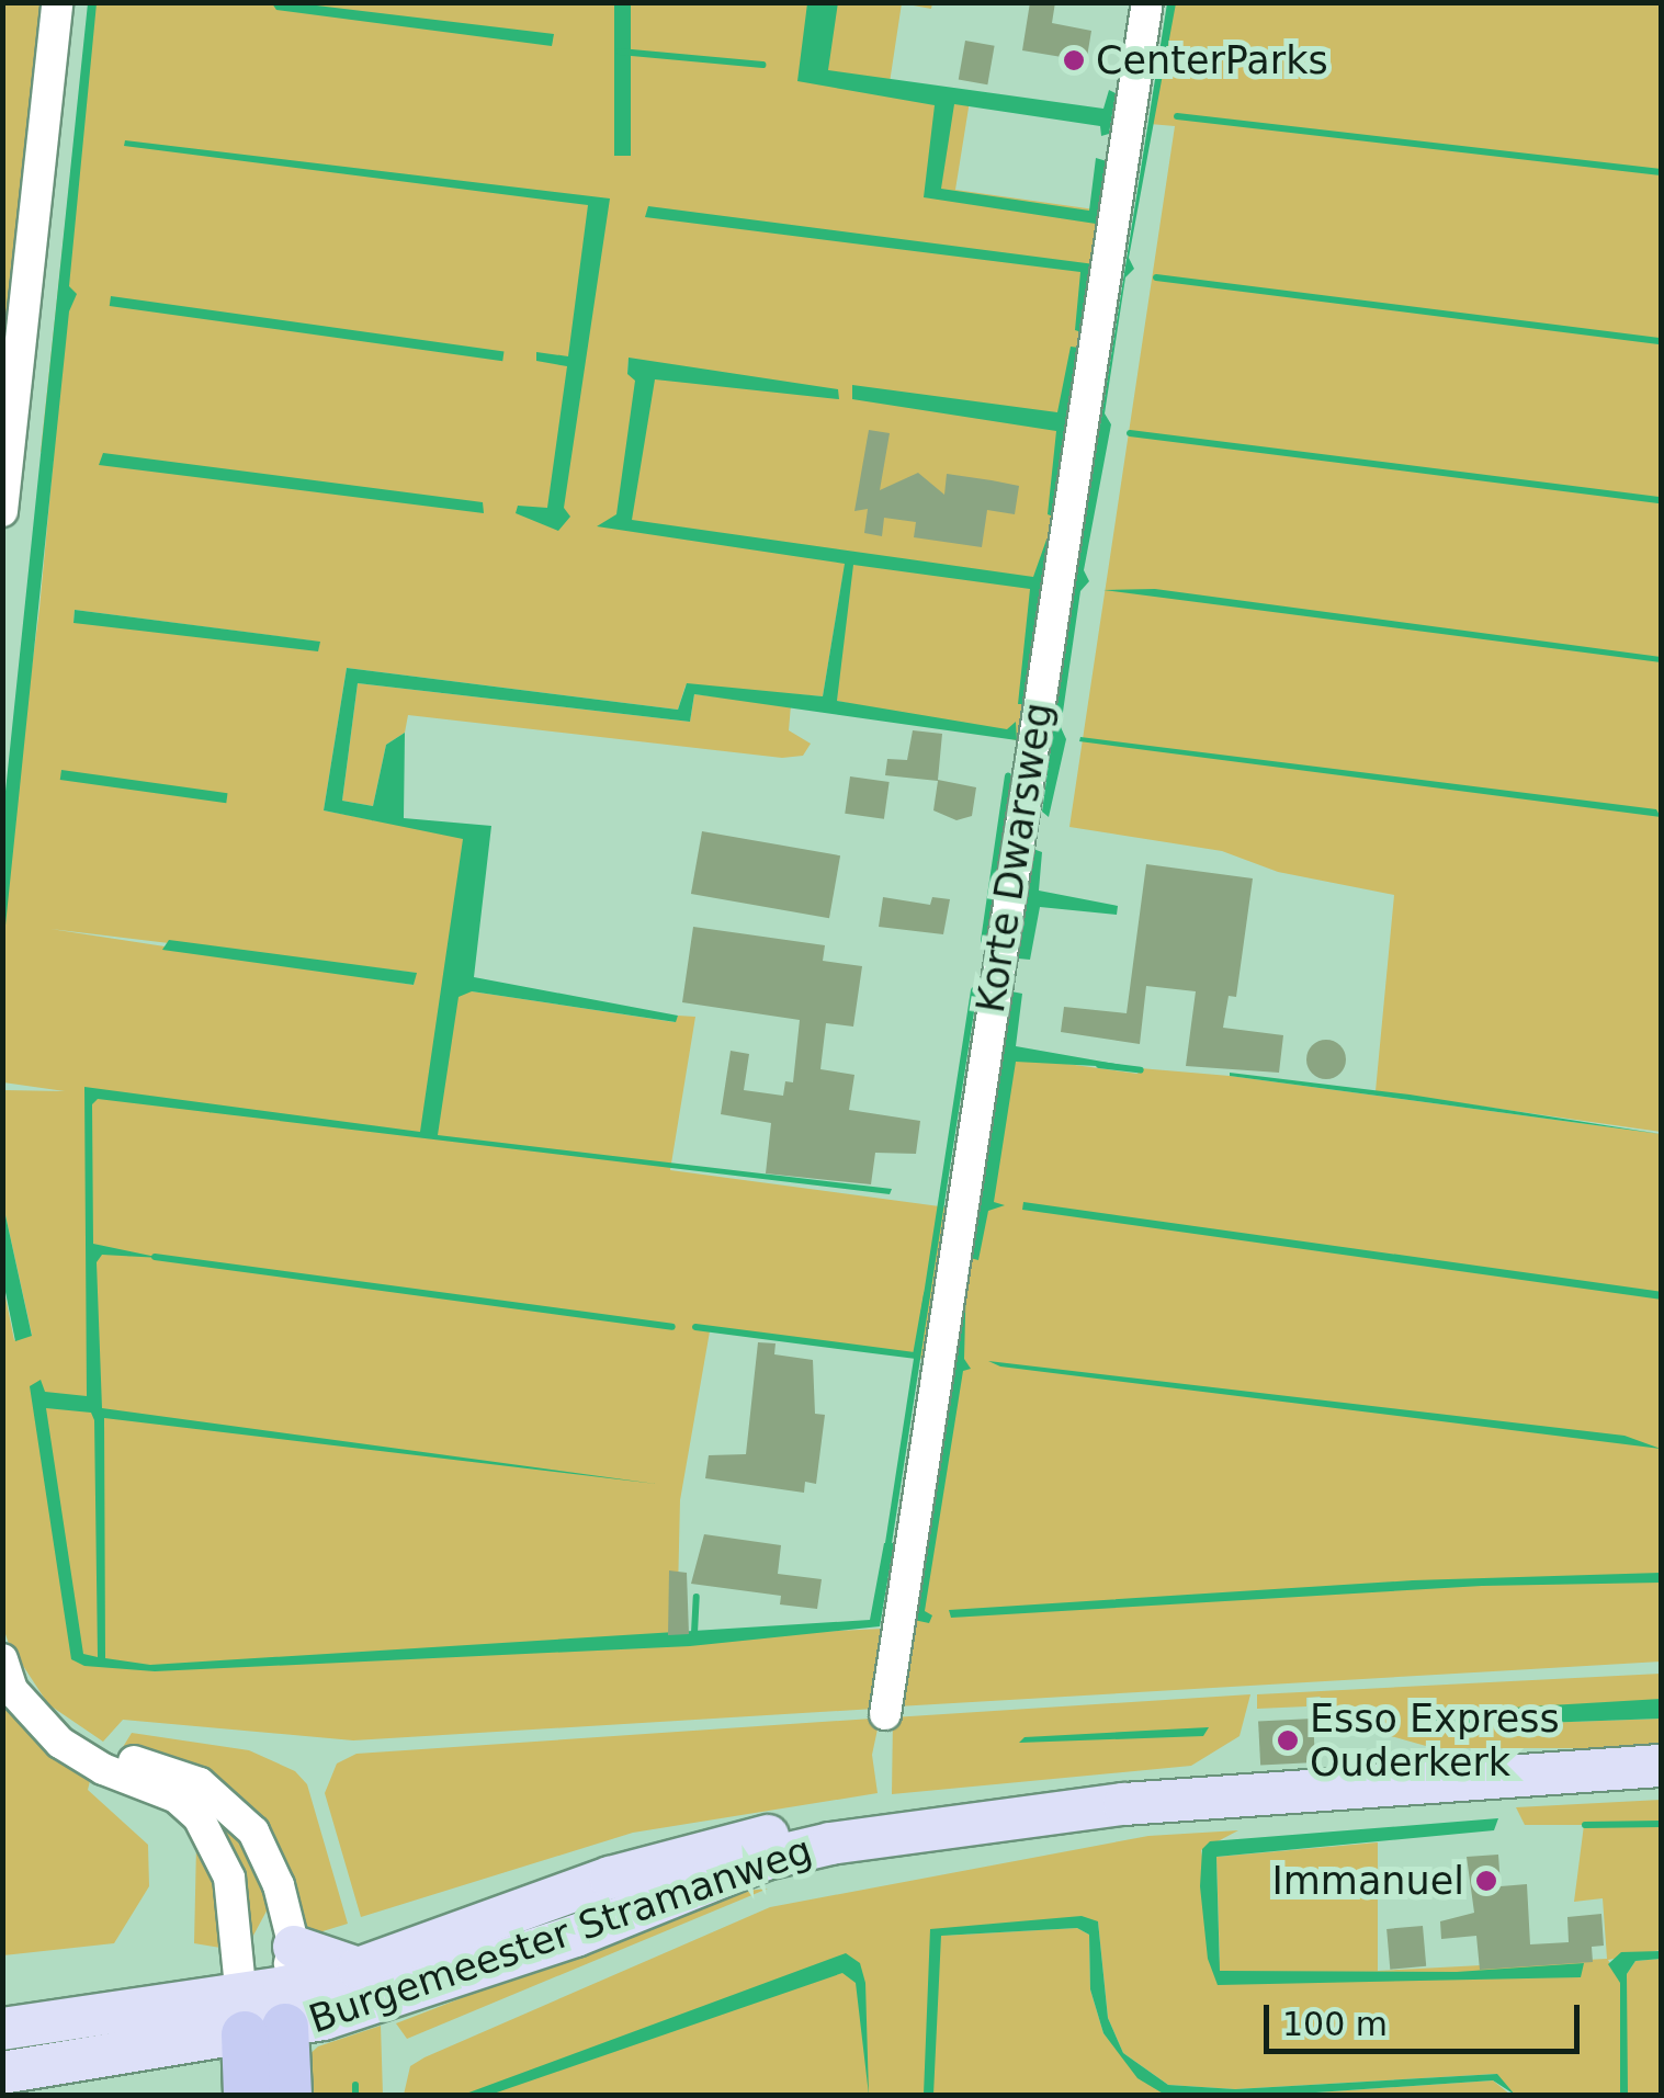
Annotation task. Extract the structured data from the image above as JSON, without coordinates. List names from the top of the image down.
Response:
{
  "streets": {
    "main road": ["Burgemeester Stramanweg"],
    "street": ["Korte Dwarsweg"]
  },
  "places": ["CenterParks", "Esso Express Ouderkerk", "Immanuel"],
  "scale_bar": "100 m"
}
